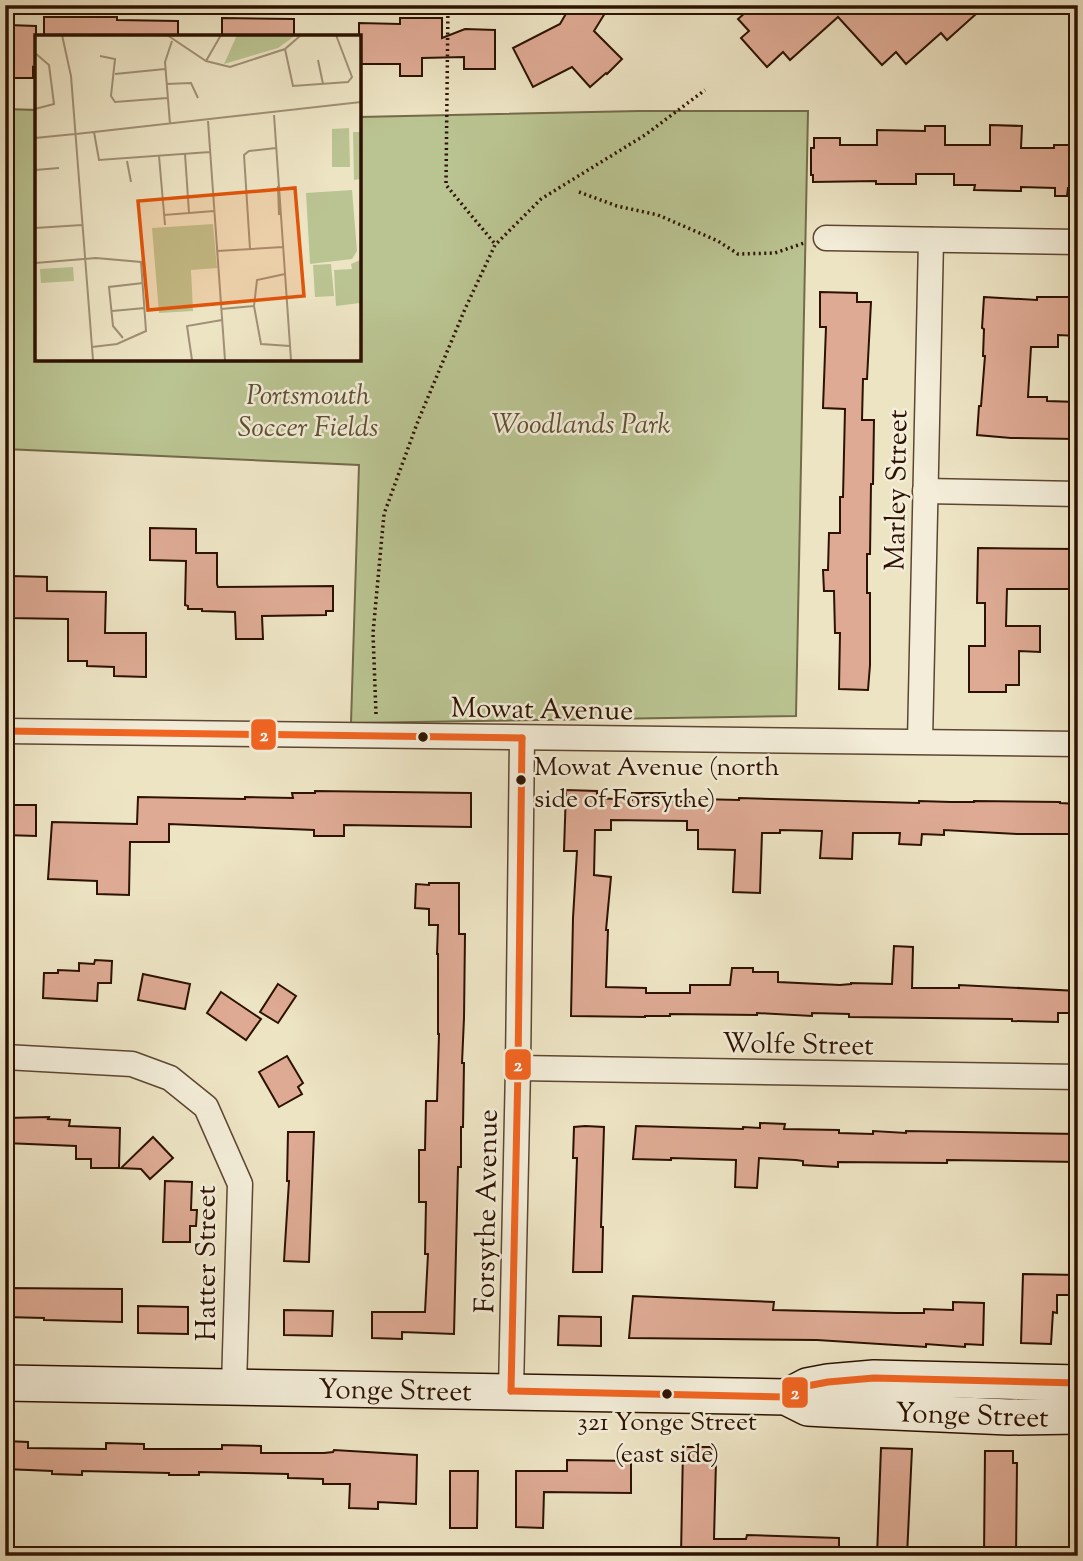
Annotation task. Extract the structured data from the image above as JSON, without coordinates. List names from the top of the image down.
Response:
{
  "streets": {
    "street": [
      "Marley Street",
      "Mowat Avenue",
      "Wolfe Street",
      "Forsythe Avenue",
      "Hatter Street",
      "Yonge Street"
    ]
  },
  "crossings": [
    ["Marley Street", "Mowat Avenue"],
    ["Mowat Avenue", "Forsythe Avenue"],
    ["Wolfe Street", "Forsythe Avenue"],
    ["Forsythe Avenue", "Yonge Street"],
    ["Hatter Street", "Yonge Street"]
  ],
  "parks": ["Portsmouth Soccer Fields", "Woodlands Park"],
  "places": ["Mowat Avenue (north side of Forsythe)", "321 Yonge Street (east side)"],
  "lines": ["transit line 2"]
}
